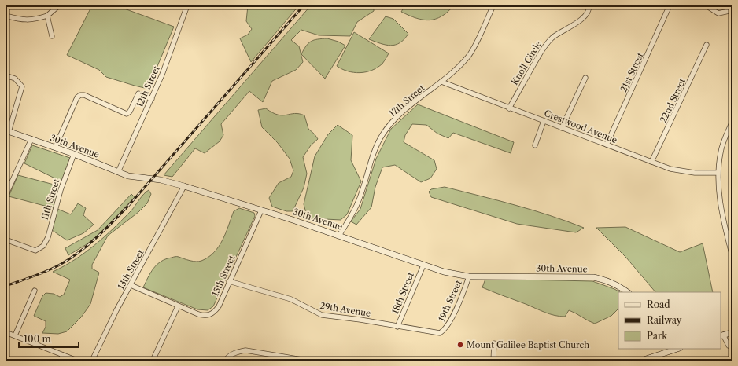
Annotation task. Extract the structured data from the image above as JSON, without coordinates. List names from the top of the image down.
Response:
{
  "streets": {
    "street": [
      "Knoll Circle",
      "21st Street",
      "12th Street",
      "17th Street",
      "22nd Street",
      "Crestwood Avenue",
      "30th Avenue",
      "11th Street",
      "13th Street",
      "15th Street",
      "18th Street",
      "19th Street",
      "29th Avenue"
    ]
  },
  "crossings": [
    ["Knoll Circle", "Crestwood Avenue"],
    ["21st Street", "Crestwood Avenue"],
    ["12th Street", "30th Avenue"],
    ["17th Street", "Crestwood Avenue"],
    ["17th Street", "30th Avenue"],
    ["22nd Street", "Crestwood Avenue"],
    ["30th Avenue", "11th Street"],
    ["30th Avenue", "13th Street"],
    ["30th Avenue", "15th Street"],
    ["30th Avenue", "18th Street"],
    ["30th Avenue", "19th Street"],
    ["13th Street", "15th Street"],
    ["15th Street", "29th Avenue"],
    ["18th Street", "29th Avenue"],
    ["19th Street", "29th Avenue"]
  ],
  "places": ["Mount Galilee Baptist Church"],
  "legend": ["Road", "Railway", "Park"],
  "scale_bar": "100 m"
}
